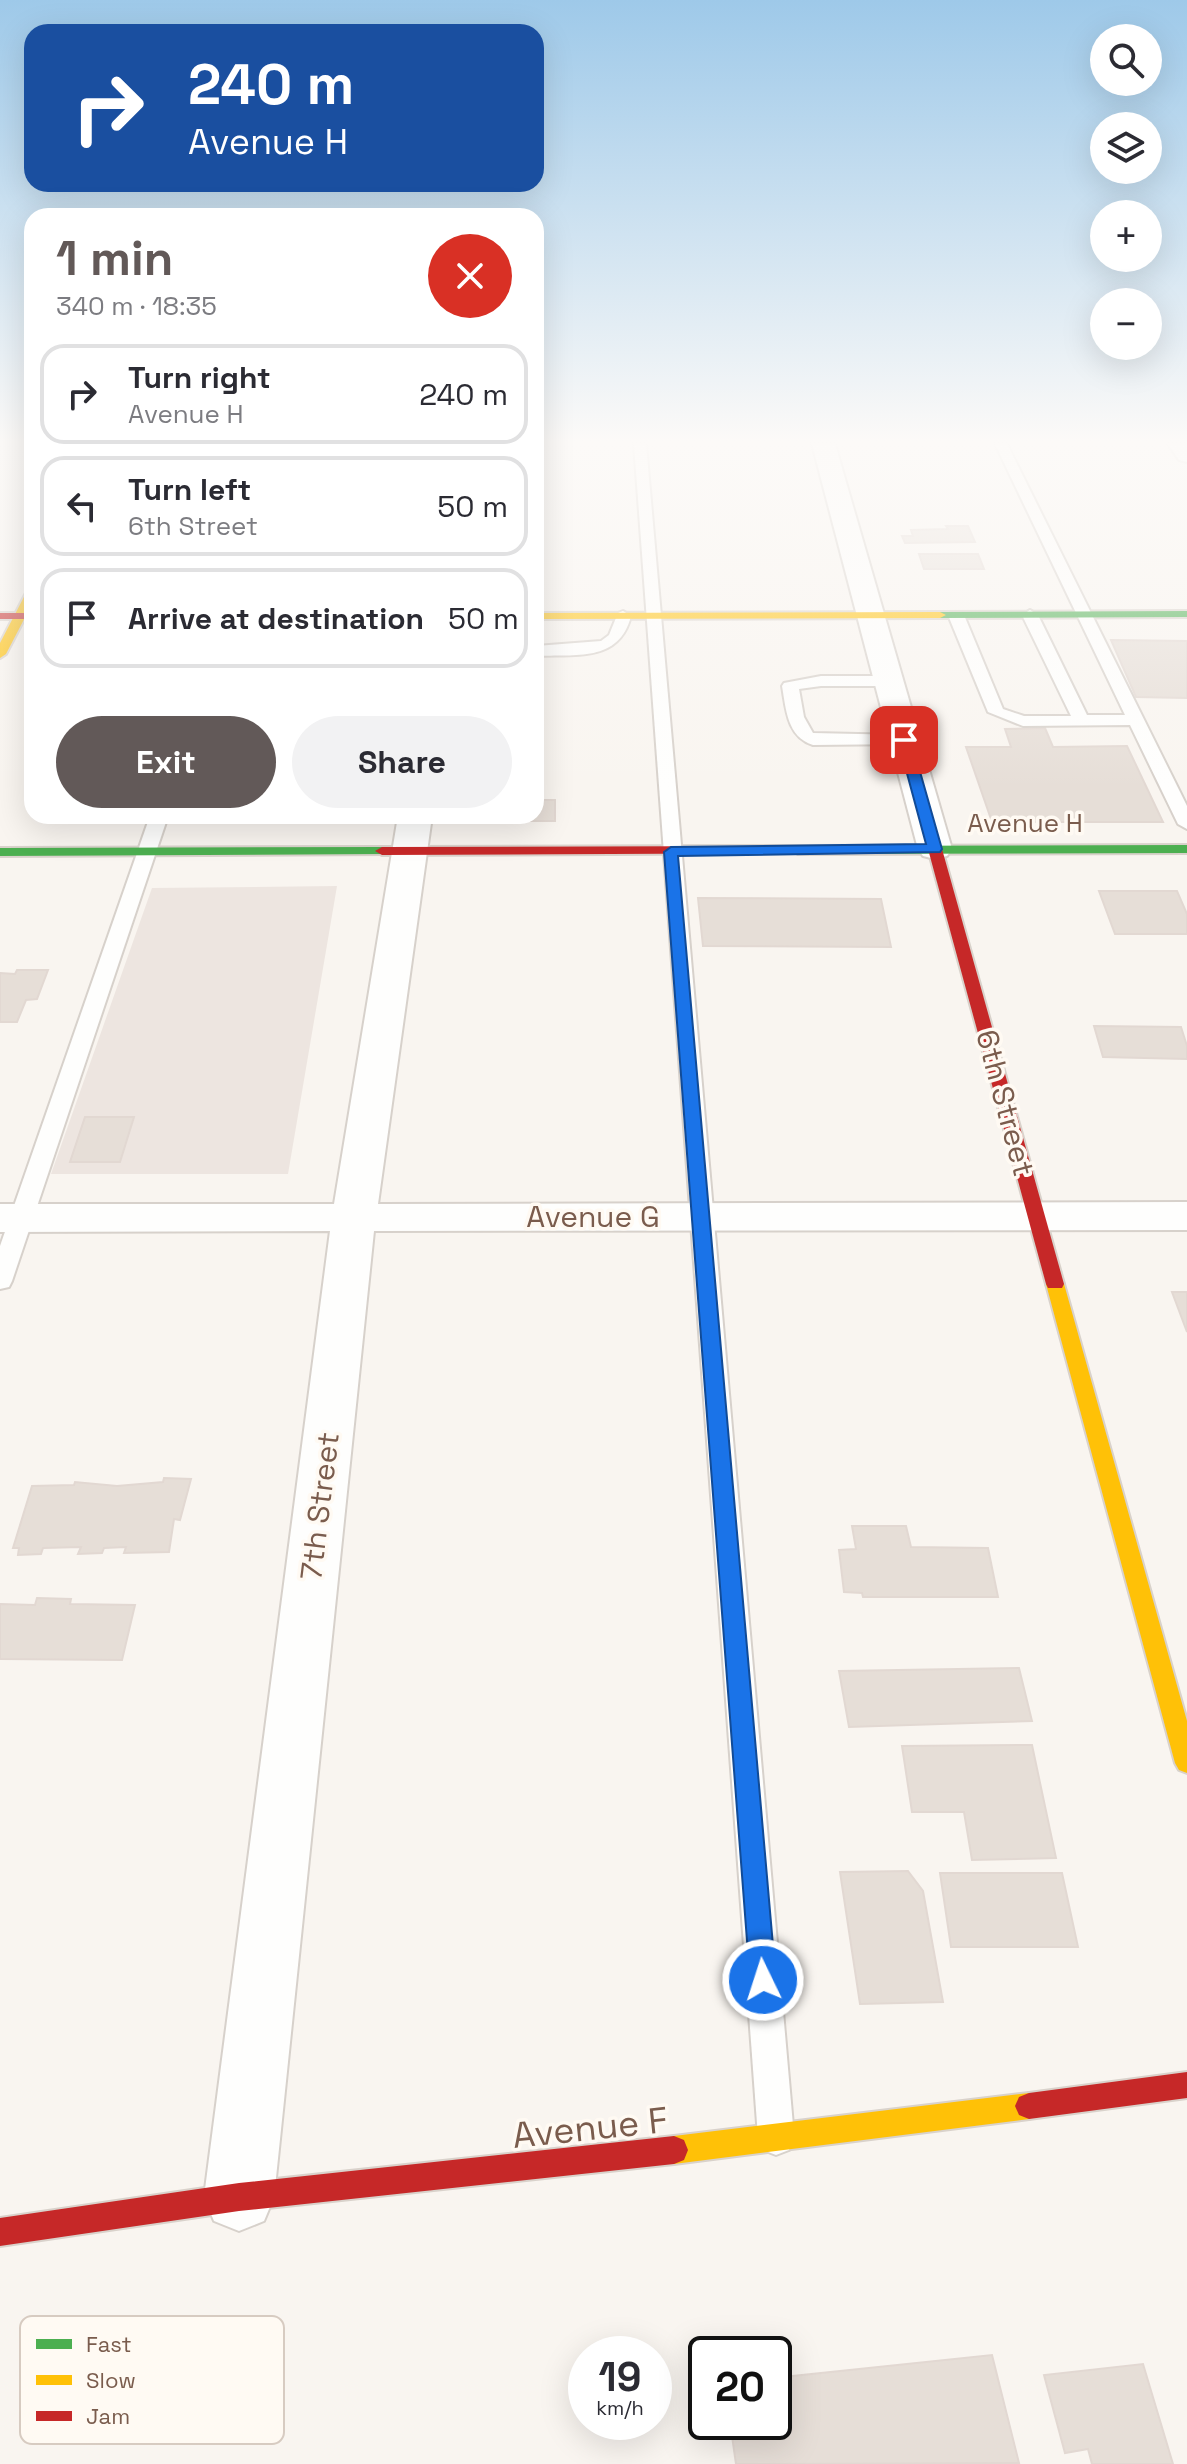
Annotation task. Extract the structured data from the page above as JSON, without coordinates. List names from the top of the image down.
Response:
{
  "streets": {
    "main road": ["Avenue H", "6th Street", "Avenue F"],
    "street": ["Avenue G", "7th Street"]
  },
  "crossings": [
    ["Avenue H", "6th Street"],
    ["Avenue H", "7th Street"],
    ["6th Street", "Avenue G"],
    ["Avenue G", "7th Street"],
    ["7th Street", "Avenue F"]
  ],
  "legend": ["Fast", "Slow", "Jam"],
  "page": {
    "map_buttons": ["+", "−"],
    "turn": ["240 m", "Avenue H"],
    "heading": ["1 min", "340 m · 18:35"],
    "list": [
      {
        "name": "Turn right",
        "note": "Avenue H",
        "value": "240 m"
      },
      {
        "name": "Turn left",
        "note": "6th Street",
        "value": "50 m"
      },
      {
        "name": "Arrive at destination",
        "value": "50 m"
      }
    ],
    "buttons": ["Exit", "Share"],
    "speed": "19 km/h",
    "limit": "20"
  }
}
